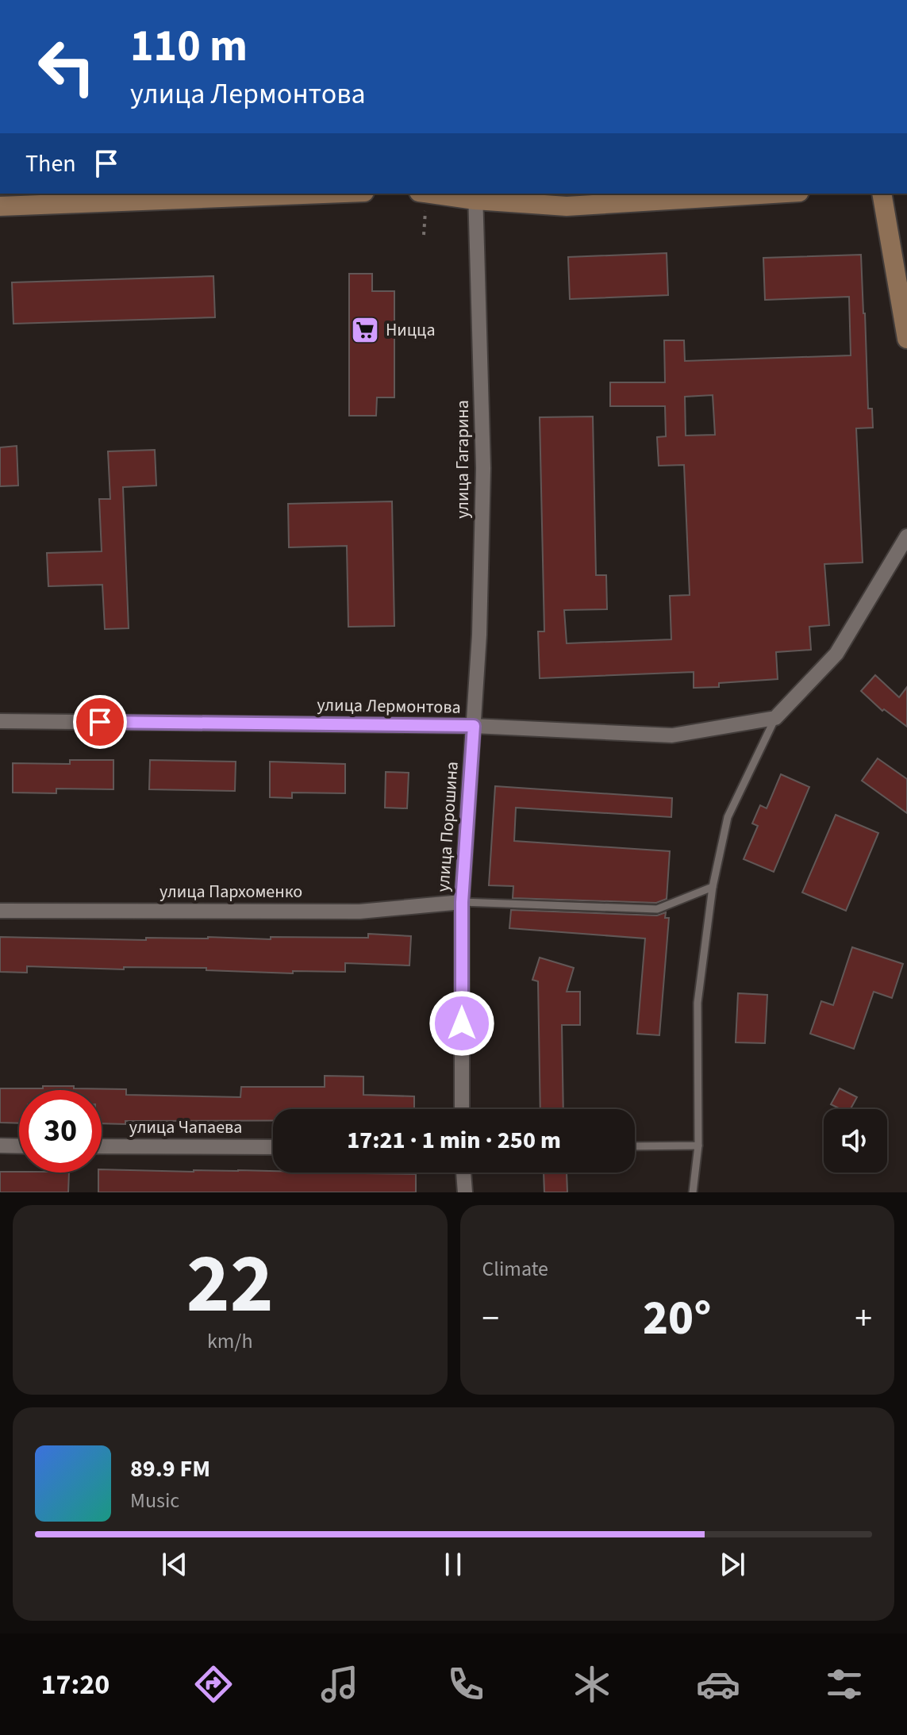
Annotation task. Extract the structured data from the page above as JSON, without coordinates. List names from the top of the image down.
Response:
{
  "streets": {
    "street": [
      "улица Гагарина",
      "улица Лермонтова",
      "улица Порошина",
      "улица Пархоменко",
      "улица Чапаева"
    ]
  },
  "crossings": [
    ["улица Гагарина", "улица Лермонтова"],
    ["улица Гагарина", "улица Порошина"],
    ["улица Лермонтова", "улица Порошина"],
    ["улица Порошина", "улица Пархоменко"]
  ],
  "places": {
    "supermarket": ["Ницца"]
  },
  "page": {
    "turn": ["110 m", "улица Лермонтова"],
    "then": "Then",
    "limit": "30",
    "trip": "17:21 · 1 min · 250 m",
    "tile": [
      ["22", "km/h"],
      "Climate"
    ],
    "heat": ["−", "20°", "+"],
    "song": ["89.9 FM", "Music"],
    "tabs": "17:20"
  }
}
